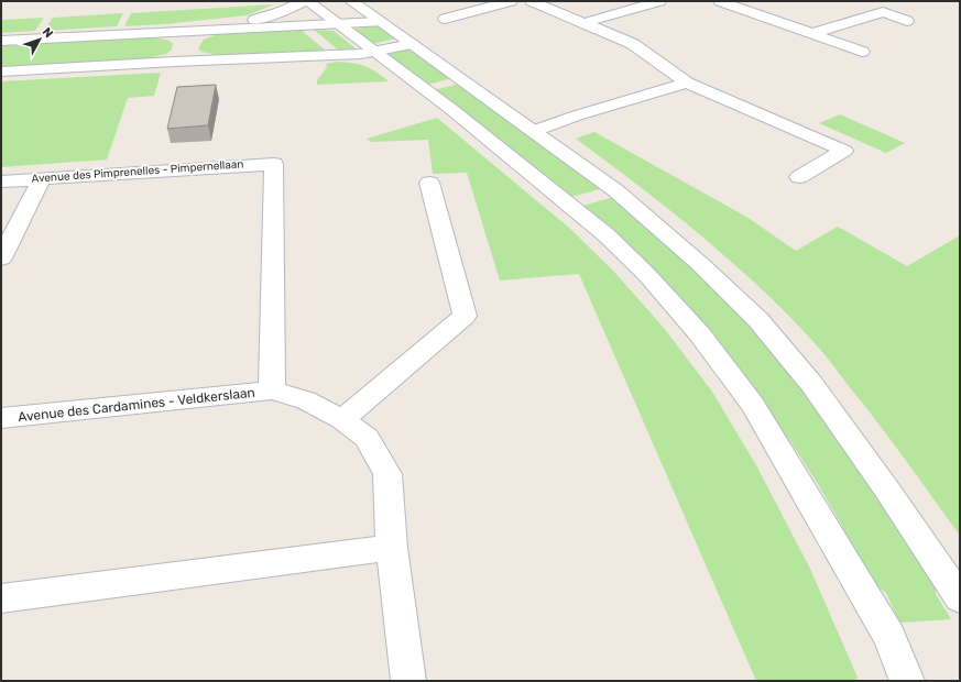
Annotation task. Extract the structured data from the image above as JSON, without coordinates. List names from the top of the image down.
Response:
{
  "streets": {
    "street": ["Avenue des Pimprenelles - Pimpernellaan", "Avenue des Cardamines - Veldkerslaan"]
  },
  "crossings": [
    ["Avenue des Pimprenelles - Pimpernellaan", "Avenue des Cardamines - Veldkerslaan"]
  ],
  "north": "top right"
}
